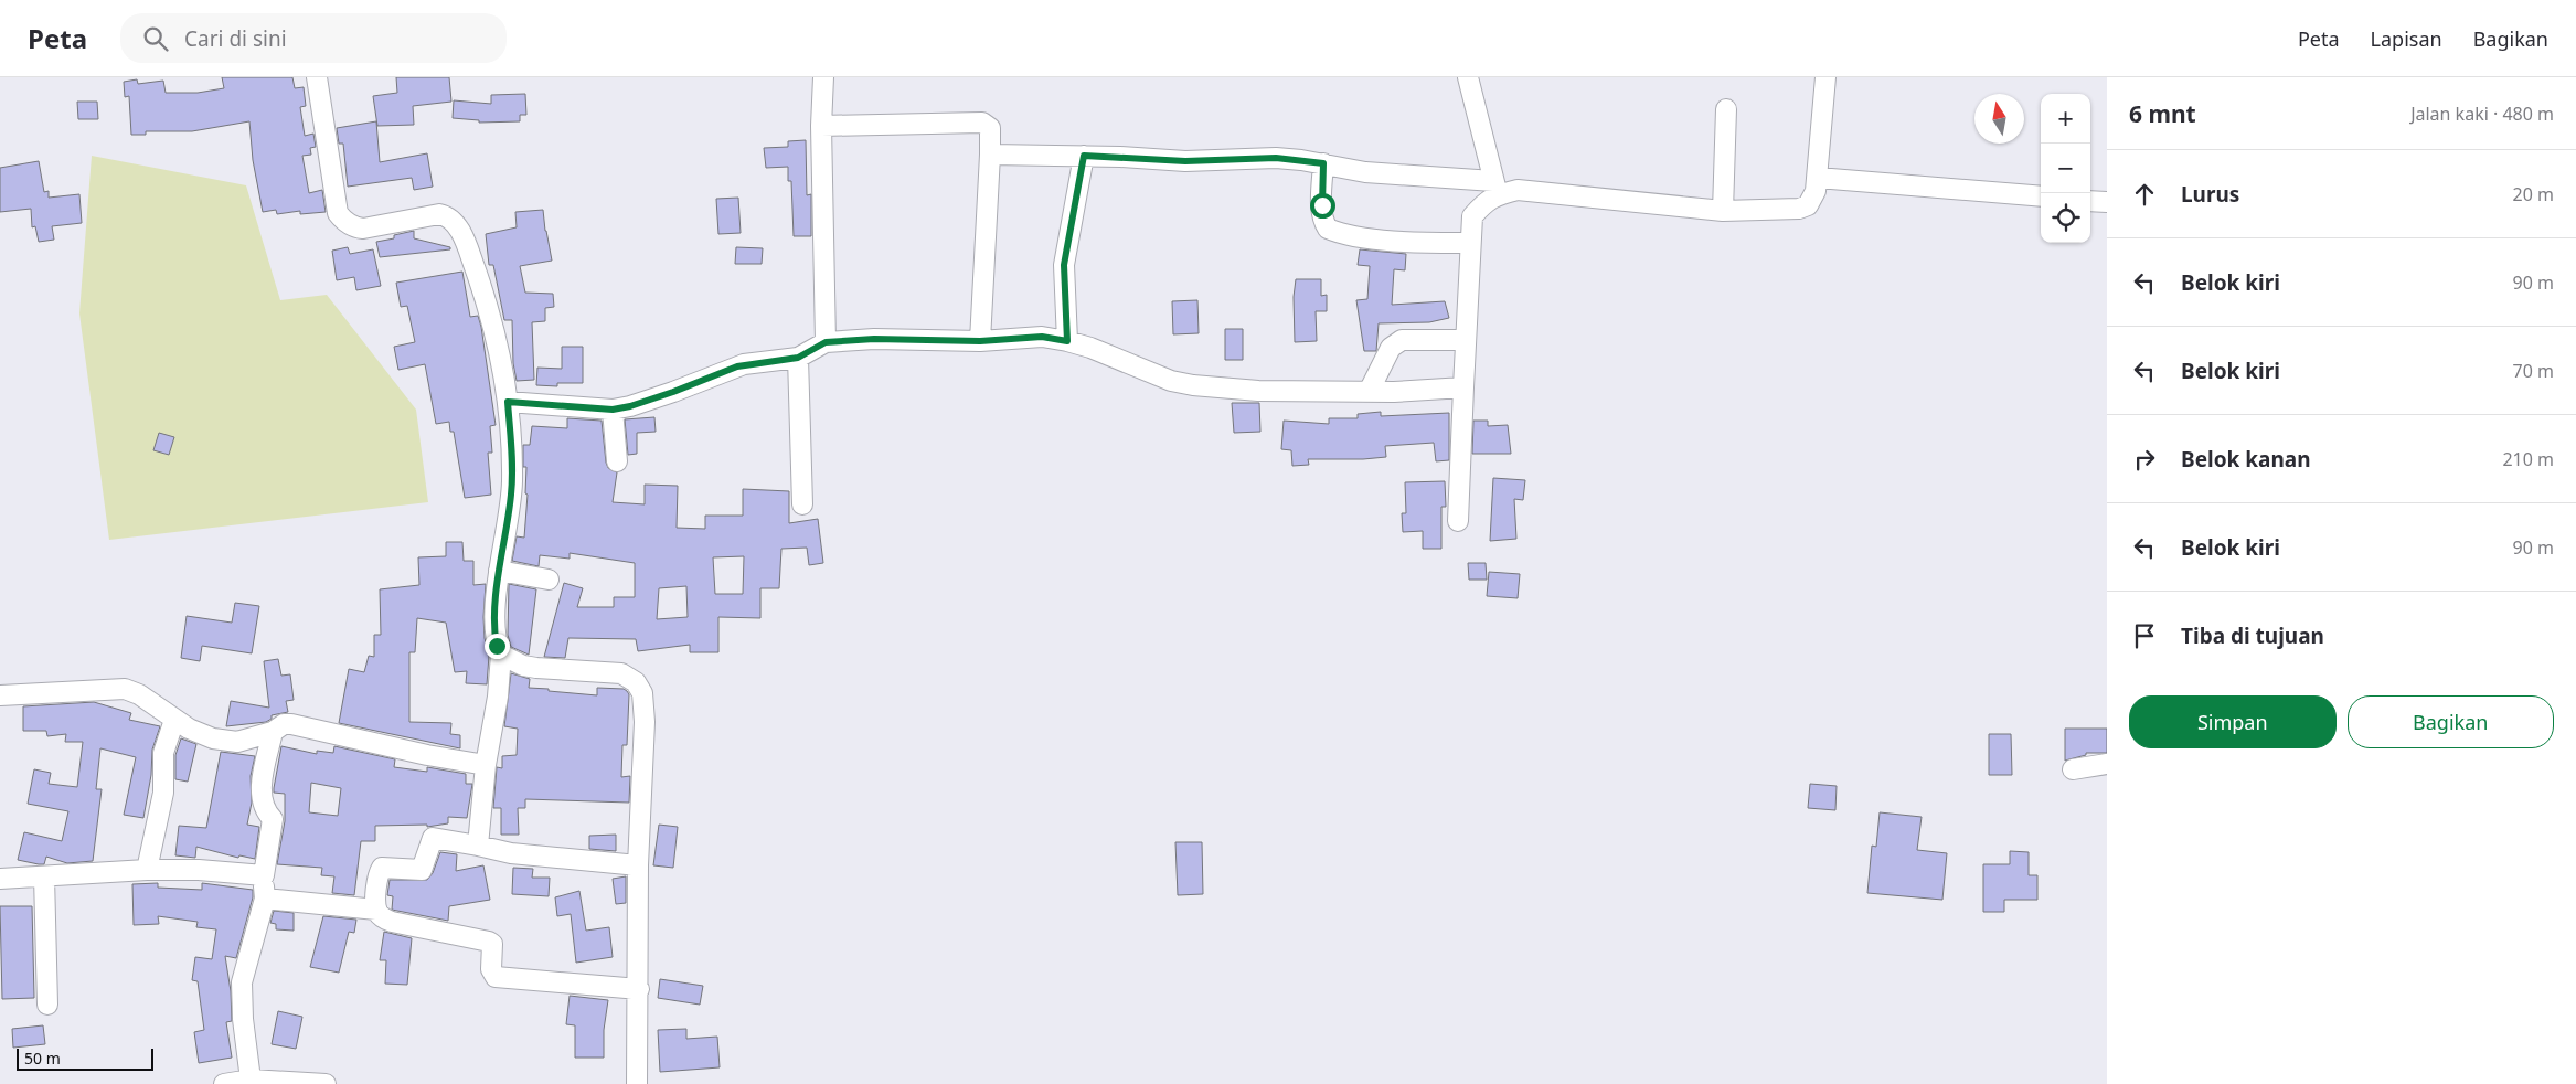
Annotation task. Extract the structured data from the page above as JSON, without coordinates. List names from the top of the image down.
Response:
{
  "scale_bar": "50 m",
  "north": "top",
  "page": {
    "header": "Peta",
    "search": "Cari di sini",
    "nav": ["Peta", "Lapisan", "Bagikan"],
    "heading": ["6 mnt", "Jalan kaki · 480 m"],
    "map_buttons": ["+", "−"],
    "list": [
      ["Lurus", "20 m"],
      ["Belok kiri", "90 m"],
      ["Belok kiri", "70 m"],
      ["Belok kanan", "210 m"],
      ["Belok kiri", "90 m"],
      "Tiba di tujuan"
    ],
    "buttons": ["Simpan", "Bagikan"],
    "scale": "50 m"
  }
}
